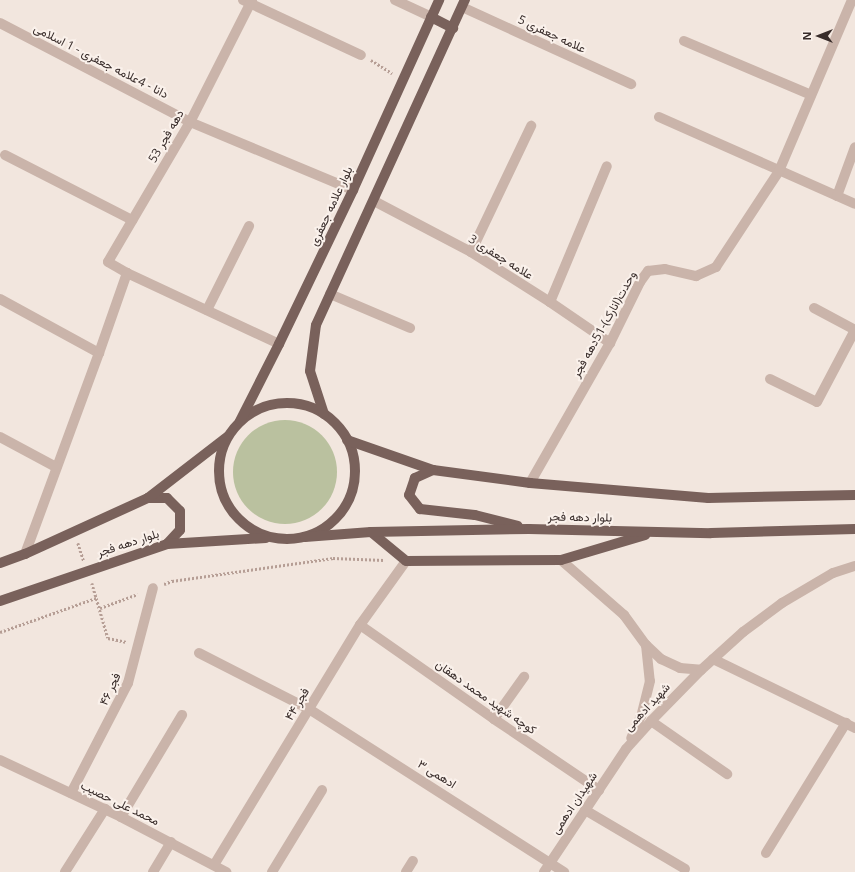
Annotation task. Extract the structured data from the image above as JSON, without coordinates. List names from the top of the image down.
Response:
{
  "streets": {
    "main road": ["بلوار علامه جعفری", "بلوار دهه فجر"],
    "street": [
      "علامه جعفری 5",
      "دانا - 4علامه جعفری - 1 اسلامی",
      "دهه فجر 53",
      "علامه جعفری 3",
      "وحدت(انارک)-51دهه فجر",
      "فجر ۴۶",
      "کوچه شهید محمد دهقان",
      "فجر ۴۴",
      "شهید ادهمی",
      "ادهمی ۳",
      "محمد علی حصیب",
      "شهیدان ادهمی"
    ]
  },
  "crossings": [
    ["دانا - 4علامه جعفری - 1 اسلامی", "دهه فجر 53"],
    ["دانا - 4علامه جعفری - 1 اسلامی", "بلوار علامه جعفری"],
    ["بلوار علامه جعفری", "بلوار دهه فجر"],
    ["علامه جعفری 3", "وحدت(انارک)-51دهه فجر"],
    ["فجر ۴۶", "محمد علی حصیب"],
    ["کوچه شهید محمد دهقان", "فجر ۴۴"],
    ["کوچه شهید محمد دهقان", "شهیدان ادهمی"],
    ["فجر ۴۴", "ادهمی ۳"],
    ["فجر ۴۴", "محمد علی حصیب"],
    ["شهید ادهمی", "شهیدان ادهمی"],
    ["ادهمی ۳", "شهیدان ادهمی"]
  ],
  "north": "left"
}
